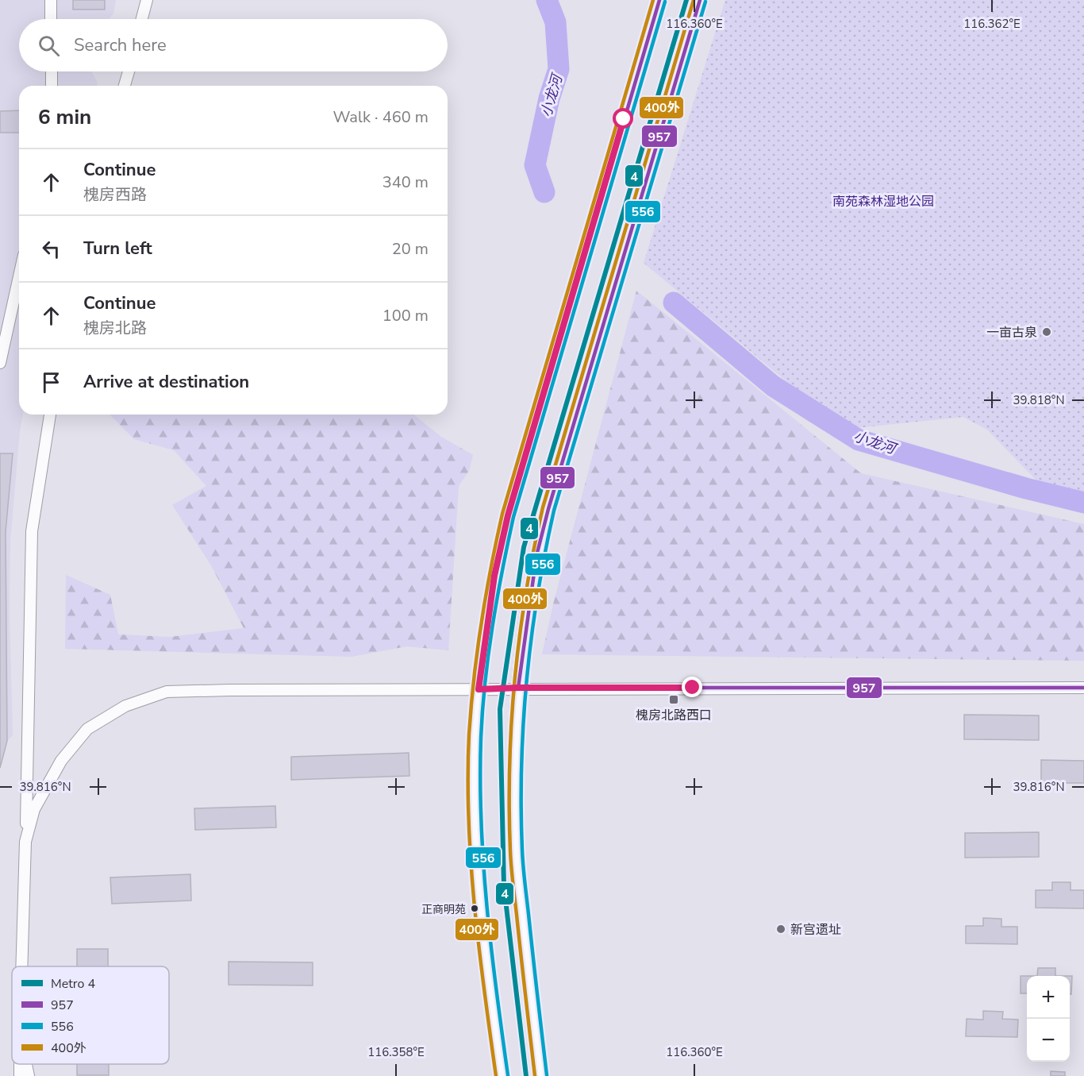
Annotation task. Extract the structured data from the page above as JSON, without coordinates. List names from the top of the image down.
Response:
{
  "water": ["小龙河"],
  "parks": ["南苑森林湿地公园"],
  "places": {
    "other": ["一亩古泉", "正商明苑", "新宫遗址"],
    "transit": ["槐房北路西口"]
  },
  "lines": [
    "metro line 4",
    "transit line 957",
    "transit line 400外",
    "transit line 556"
  ],
  "legend": [
    "Metro 4",
    "957",
    "556",
    "400外"
  ],
  "page": {
    "search": "Search here",
    "heading": ["6 min", "Walk · 460 m"],
    "list": [
      ["Continue", "槐房西路", "340 m"],
      ["Turn left", "20 m"],
      ["Continue", "槐房北路", "100 m"],
      "Arrive at destination"
    ],
    "map_buttons": ["+", "−"]
  },
  "coordinates": [
    "116.360°E",
    "116.362°E",
    "39.818°N",
    "39.816°N",
    "116.358°E"
  ]
}
